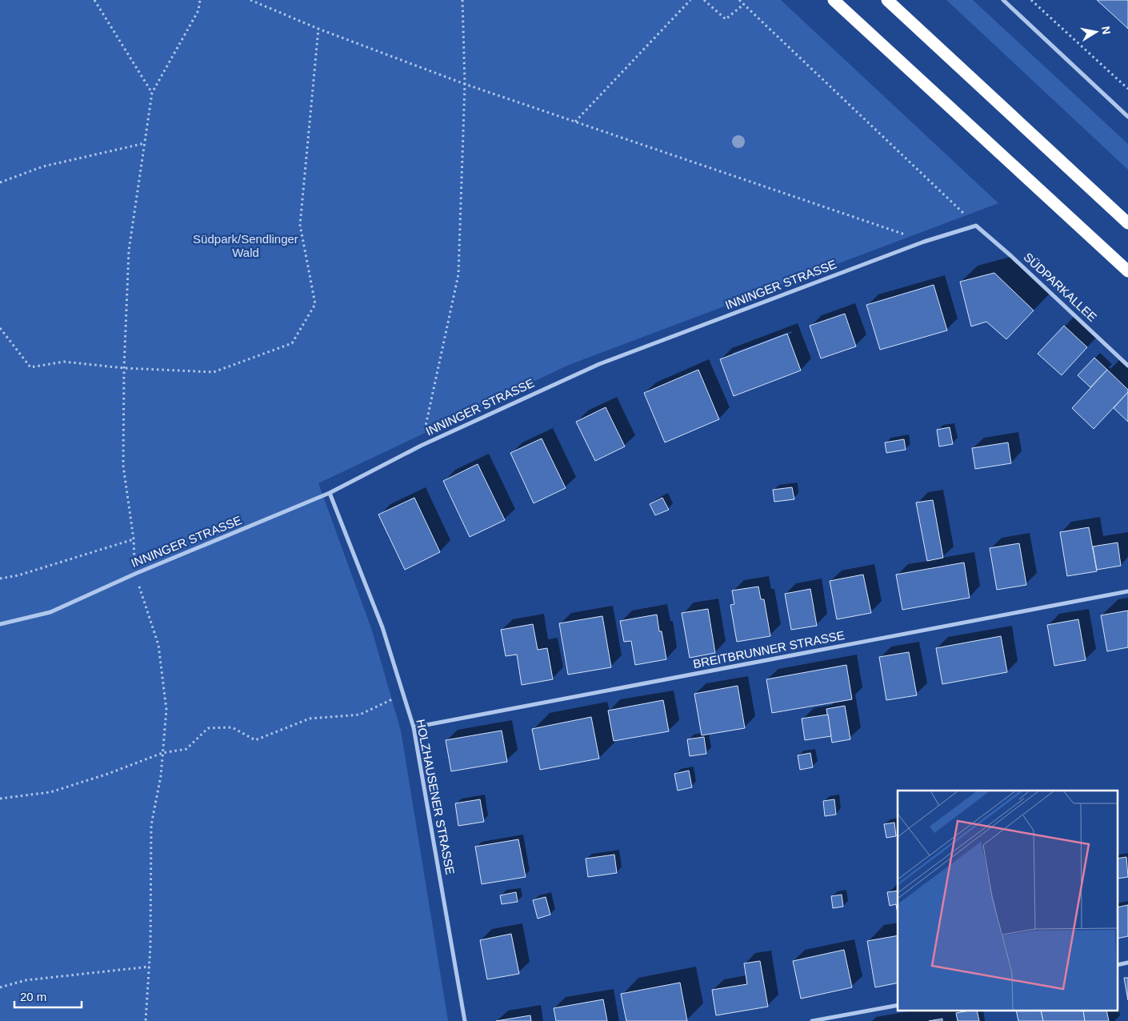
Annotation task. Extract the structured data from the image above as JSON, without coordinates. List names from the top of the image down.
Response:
{
  "streets": {
    "street": [
      "INNINGER STRASSE",
      "SÜDPARKALLEE",
      "BREITBRUNNER STRASSE",
      "HOLZHAUSENER STRASSE"
    ]
  },
  "crossings": [
    ["INNINGER STRASSE", "SÜDPARKALLEE"],
    ["INNINGER STRASSE", "HOLZHAUSENER STRASSE"],
    ["BREITBRUNNER STRASSE", "HOLZHAUSENER STRASSE"]
  ],
  "parks": ["Südpark/Sendlinger Wald"],
  "scale_bar": "20 m",
  "north": "right"
}
